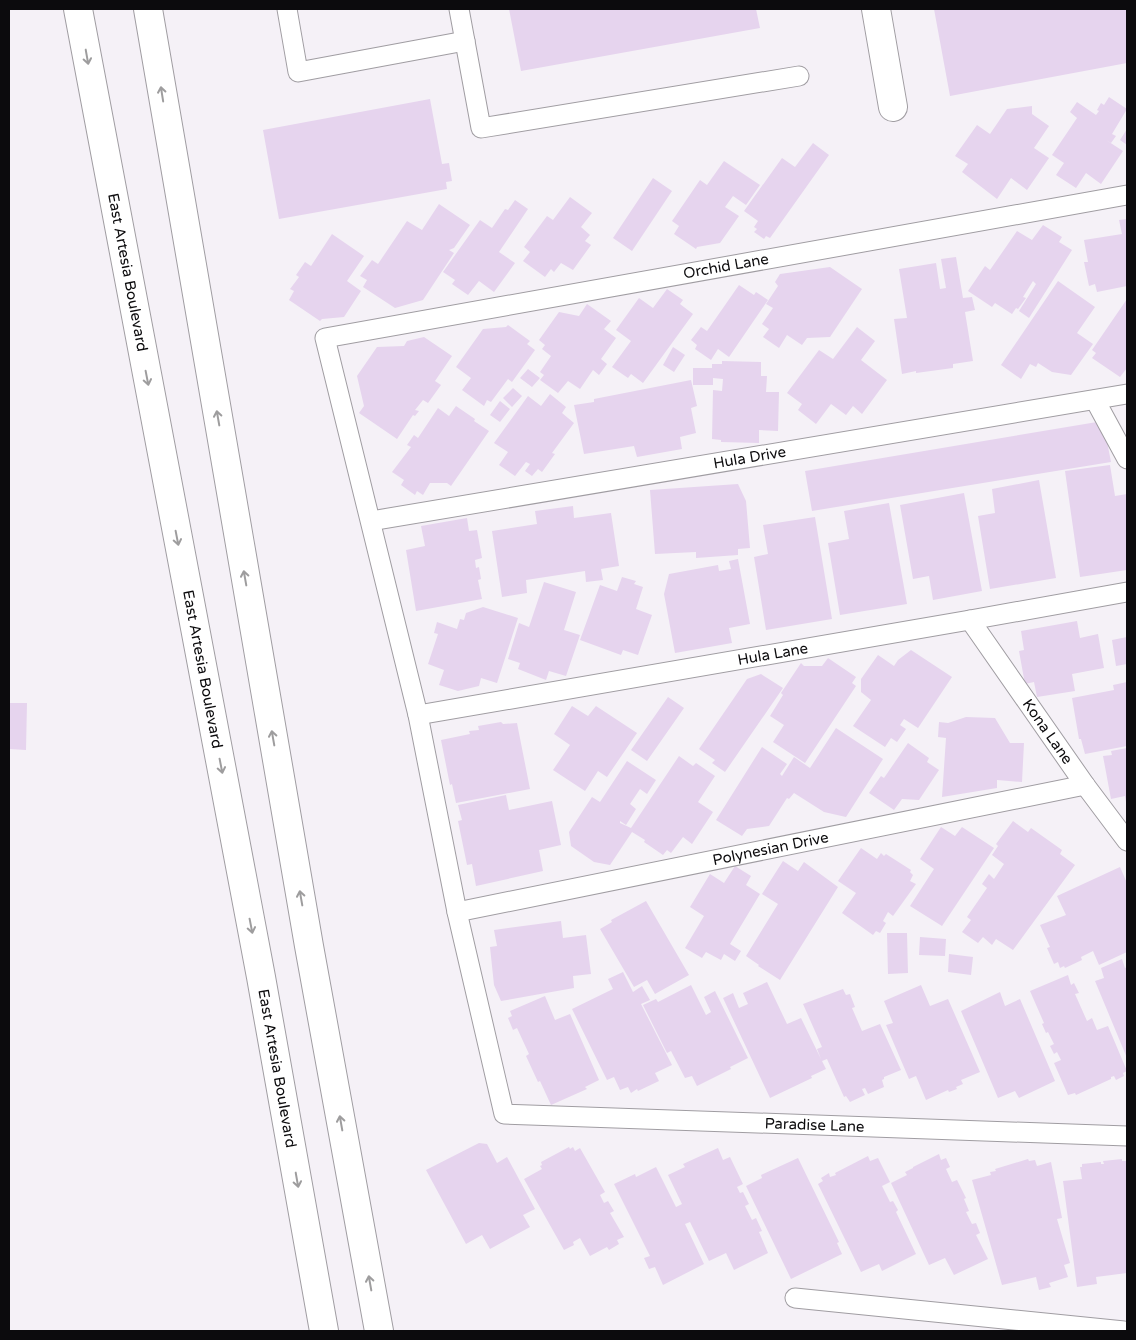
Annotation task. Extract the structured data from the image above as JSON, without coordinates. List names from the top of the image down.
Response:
{
  "streets": {
    "main road": ["East Artesia Boulevard"],
    "lane": [
      "Orchid Lane",
      "Hula Drive",
      "Hula Lane",
      "Kona Lane",
      "Polynesian Drive",
      "Paradise Lane"
    ]
  },
  "crossings": [
    ["Orchid Lane", "Hula Drive"],
    ["Hula Lane", "Kona Lane"],
    ["Kona Lane", "Polynesian Drive"],
    ["Polynesian Drive", "Paradise Lane"]
  ]
}
